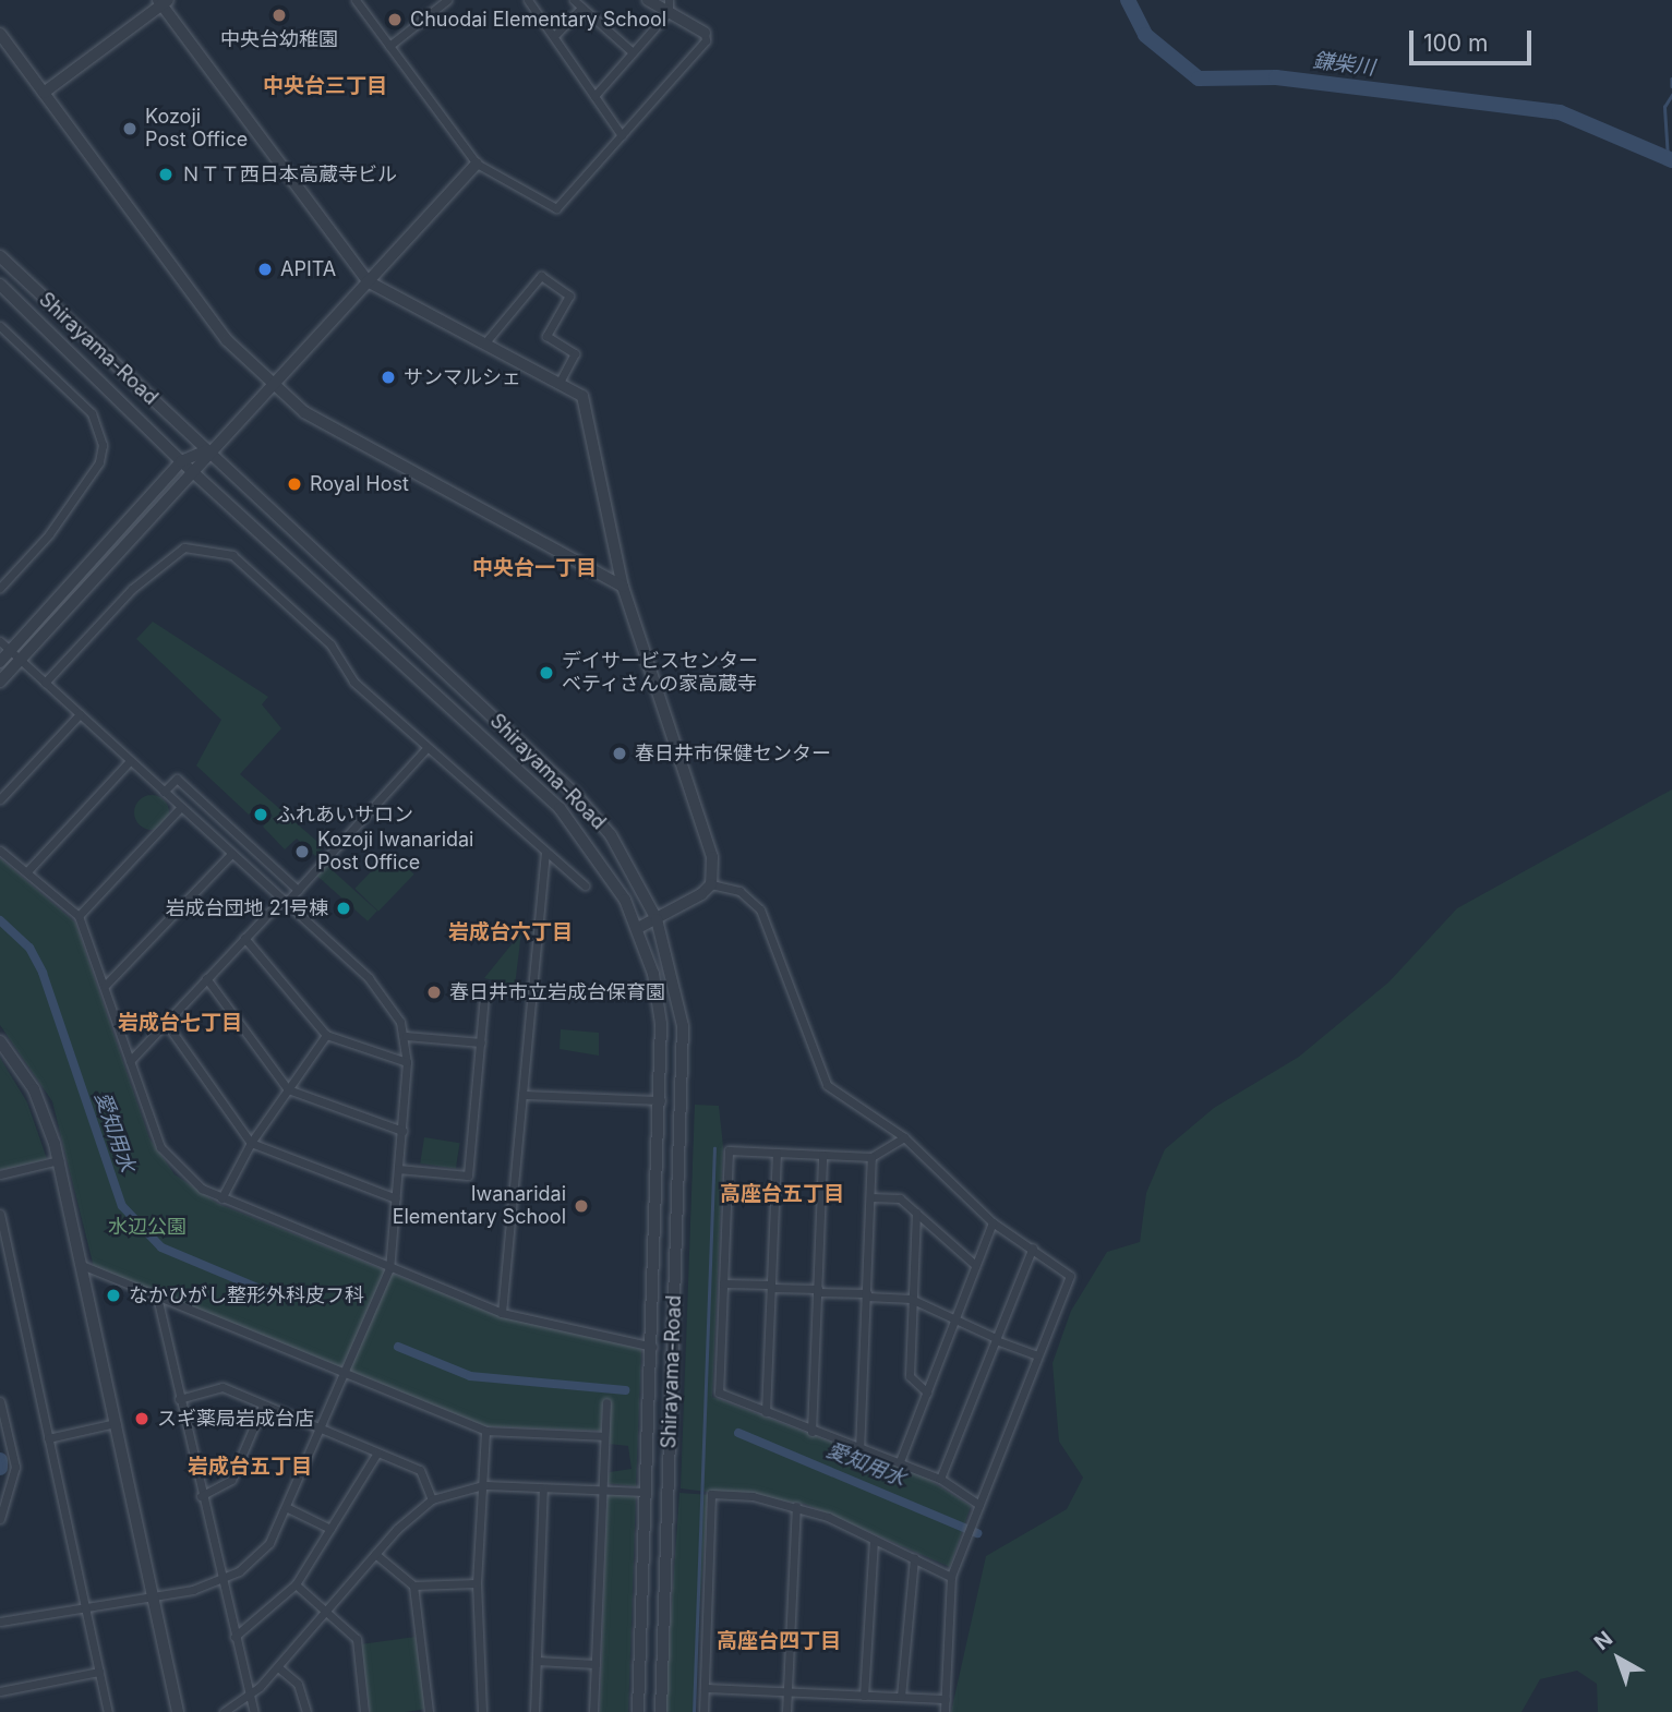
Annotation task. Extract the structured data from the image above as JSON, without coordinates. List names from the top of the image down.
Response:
{
  "streets": {
    "street": ["Shirayama-Road"]
  },
  "districts": [
    "中央台三丁目",
    "中央台一丁目",
    "岩成台六丁目",
    "岩成台七丁目",
    "高座台五丁目",
    "岩成台五丁目",
    "高座台四丁目"
  ],
  "water": ["鎌柴川", "愛知用水"],
  "parks": ["水辺公園"],
  "places": [
    "中央台幼稚園",
    "Chuodai Elementary School",
    "Kozoji Post Office",
    "ＮＴＴ西日本高蔵寺ビル",
    "APITA",
    "サンマルシェ",
    "Royal Host",
    "デイサービスセンター ベティさんの家高蔵寺",
    "春日井市保健センター",
    "ふれあいサロン",
    "Kozoji Iwanaridai Post Office",
    "岩成台団地 21号棟",
    "春日井市立岩成台保育園",
    "Iwanaridai Elementary School",
    "なかひがし整形外科皮フ科",
    "スギ薬局岩成台店"
  ],
  "scale_bar": "100 m",
  "north": "top left"
}
